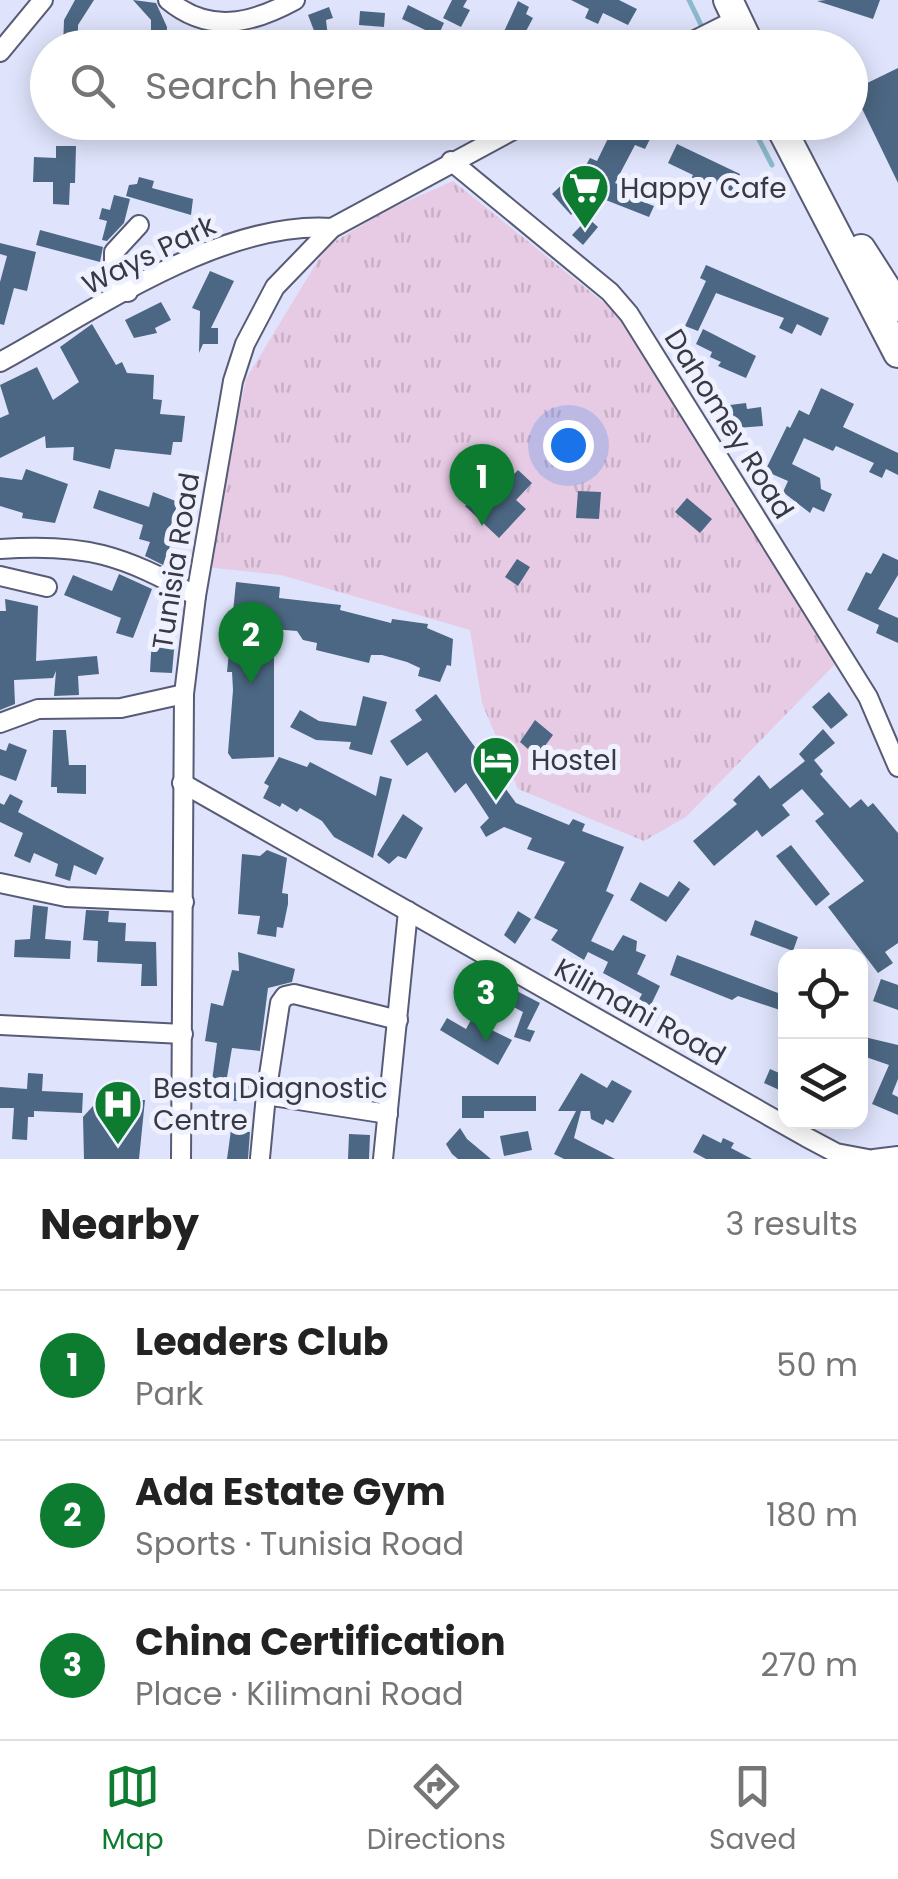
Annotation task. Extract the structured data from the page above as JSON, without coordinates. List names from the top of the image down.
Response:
{
  "streets": {
    "street": [
      "Ways Park",
      "Dahomey Road",
      "Tunisia Road",
      "Kilimani Road"
    ]
  },
  "crossings": [
    ["Ways Park", "Tunisia Road"],
    ["Dahomey Road", "Tunisia Road"],
    ["Tunisia Road", "Kilimani Road"]
  ],
  "places": {
    "supermarket": ["Happy Cafe"],
    "hotel": ["Hostel"],
    "hospital": ["Besta Diagnostic Centre"]
  },
  "page": {
    "search": "Search here",
    "pins": ["1", "2", "3"],
    "heading": ["Nearby", "3 results"],
    "list": [
      {
        "mark": "1",
        "name": "Leaders Club",
        "note": "Park",
        "value": "50 m"
      },
      {
        "mark": "2",
        "name": "Ada Estate Gym",
        "note": "Sports · Tunisia Road",
        "value": "180 m"
      },
      {
        "mark": "3",
        "name": "China Certification",
        "note": "Place · Kilimani Road",
        "value": "270 m"
      }
    ],
    "nav": ["Map", "Directions", "Saved"]
  }
}
